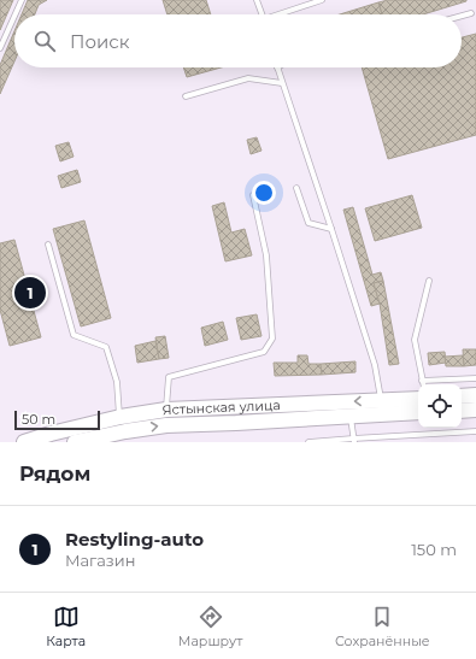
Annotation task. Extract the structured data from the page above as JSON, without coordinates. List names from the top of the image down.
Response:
{
  "streets": {
    "main road": ["Ястынская улица"]
  },
  "scale_bar": "50 m",
  "page": {
    "search": "Поиск",
    "pins": "1",
    "scale": "50 m",
    "heading": "Рядом",
    "list": [
      {
        "mark": "1",
        "name": "Restyling-auto",
        "note": "Магазин",
        "value": "150 m"
      }
    ],
    "nav": ["Карта", "Маршрут", "Сохранённые"]
  }
}
